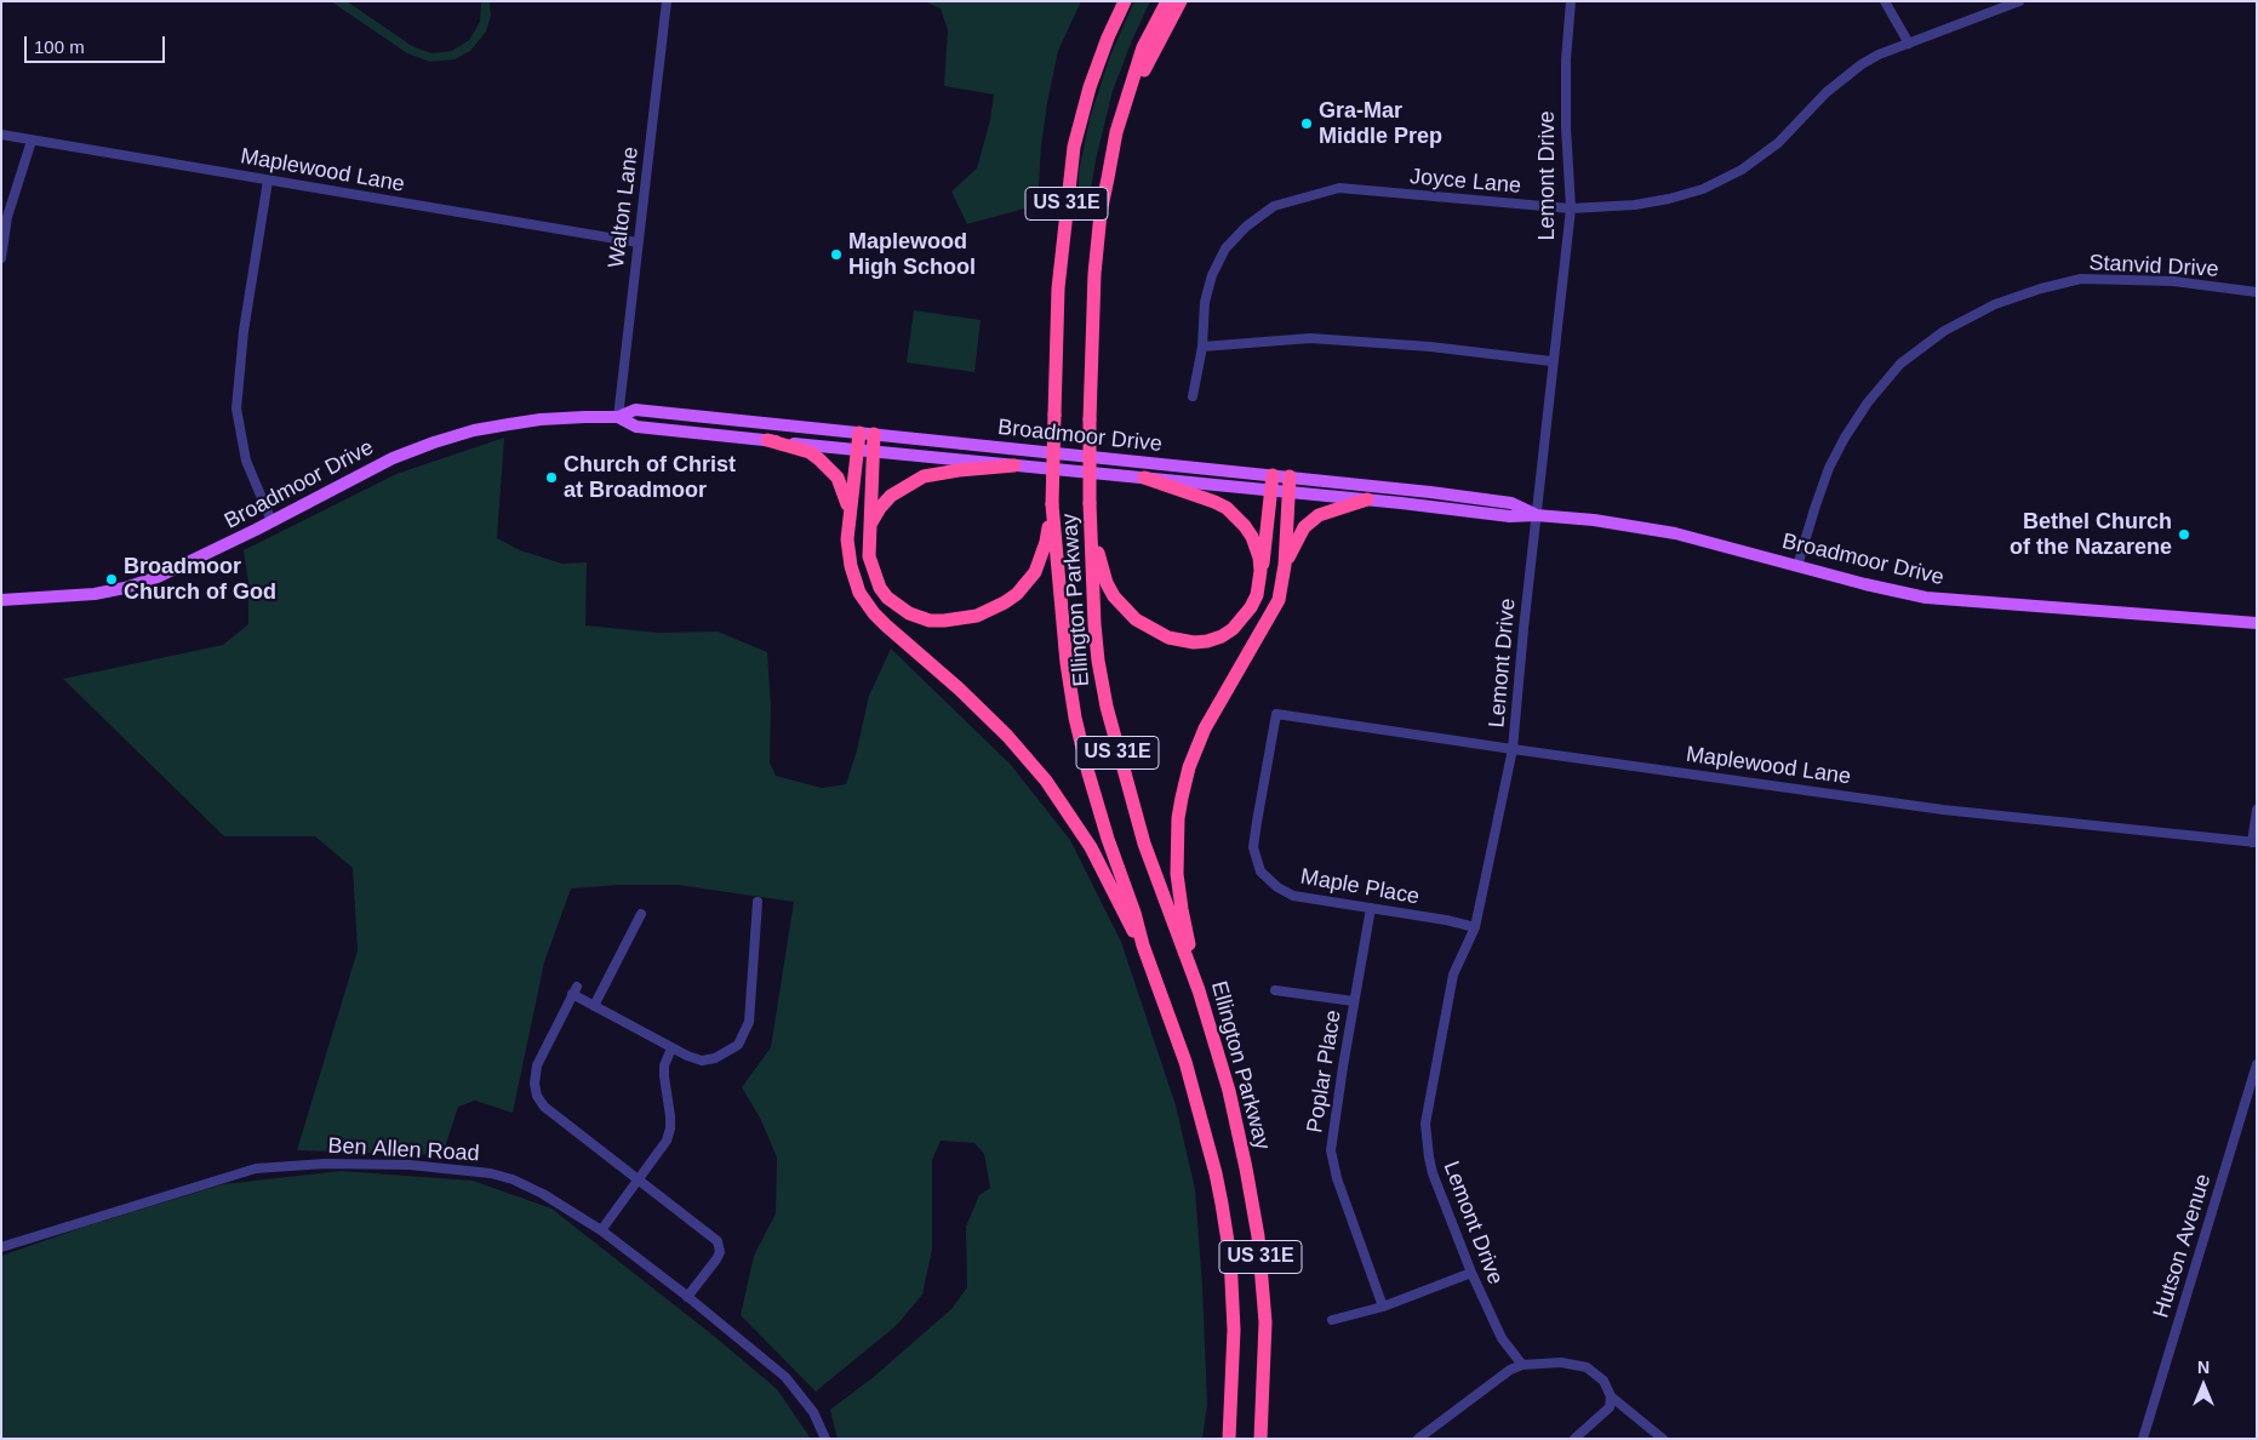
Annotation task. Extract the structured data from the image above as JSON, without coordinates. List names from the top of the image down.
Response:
{
  "streets": {
    "highway": ["US 31E", "Ellington Parkway"],
    "main road": ["Broadmoor Drive"],
    "street": [
      "Maplewood Lane",
      "Lemont Drive",
      "Joyce Lane",
      "Walton Lane",
      "Stanvid Drive",
      "Maple Place",
      "Poplar Place",
      "Ben Allen Road",
      "Hutson Avenue"
    ]
  },
  "crossings": [
    ["Maplewood Lane", "Lemont Drive"],
    ["Maplewood Lane", "Walton Lane"],
    ["Maplewood Lane", "Maple Place"],
    ["Lemont Drive", "Joyce Lane"],
    ["Lemont Drive", "Broadmoor Drive"],
    ["Lemont Drive", "Maple Place"],
    ["Walton Lane", "Broadmoor Drive"],
    ["Stanvid Drive", "Broadmoor Drive"],
    ["Maple Place", "Poplar Place"]
  ],
  "places": [
    "Gra-Mar Middle Prep",
    "Maplewood High School",
    "Church of Christ at Broadmoor",
    "Bethel Church of the Nazarene",
    "Broadmoor Church of God"
  ],
  "scale_bar": "100 m",
  "north": "top"
}
